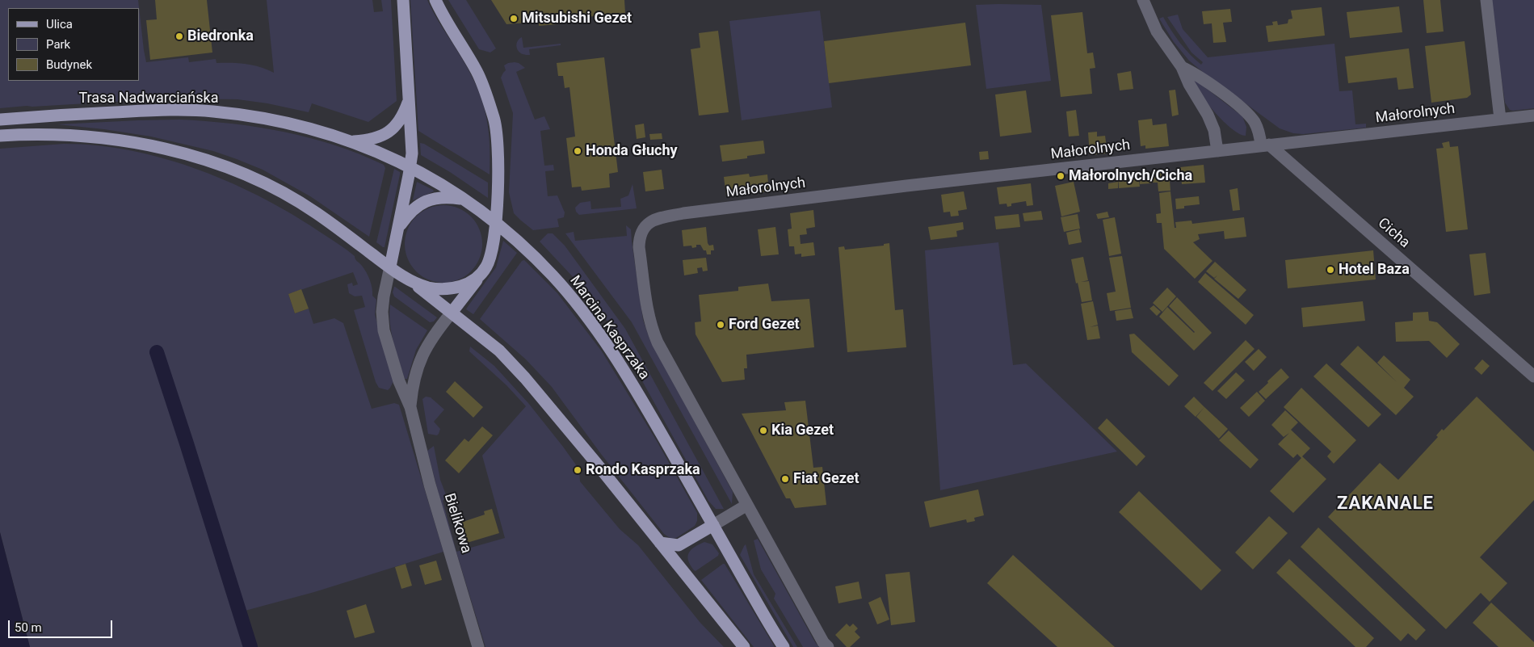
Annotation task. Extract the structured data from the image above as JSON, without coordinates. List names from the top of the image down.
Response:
{
  "streets": {
    "main road": ["Trasa Nadwarciańska", "Marcina Kasprzaka"],
    "street": ["Małorolnych", "Cicha", "Bielikowa"]
  },
  "crossings": [
    ["Trasa Nadwarciańska", "Marcina Kasprzaka"],
    ["Trasa Nadwarciańska", "Bielikowa"],
    ["Małorolnych", "Cicha"],
    ["Małorolnych", "Marcina Kasprzaka"],
    ["Marcina Kasprzaka", "Bielikowa"]
  ],
  "districts": ["ZAKANALE"],
  "places": [
    "Mitsubishi Gezet",
    "Biedronka",
    "Honda Głuchy",
    "Małorolnych/Cicha",
    "Hotel Baza",
    "Ford Gezet",
    "Kia Gezet",
    "Rondo Kasprzaka",
    "Fiat Gezet"
  ],
  "legend": ["Ulica", "Park", "Budynek"],
  "scale_bar": "50 m"
}
